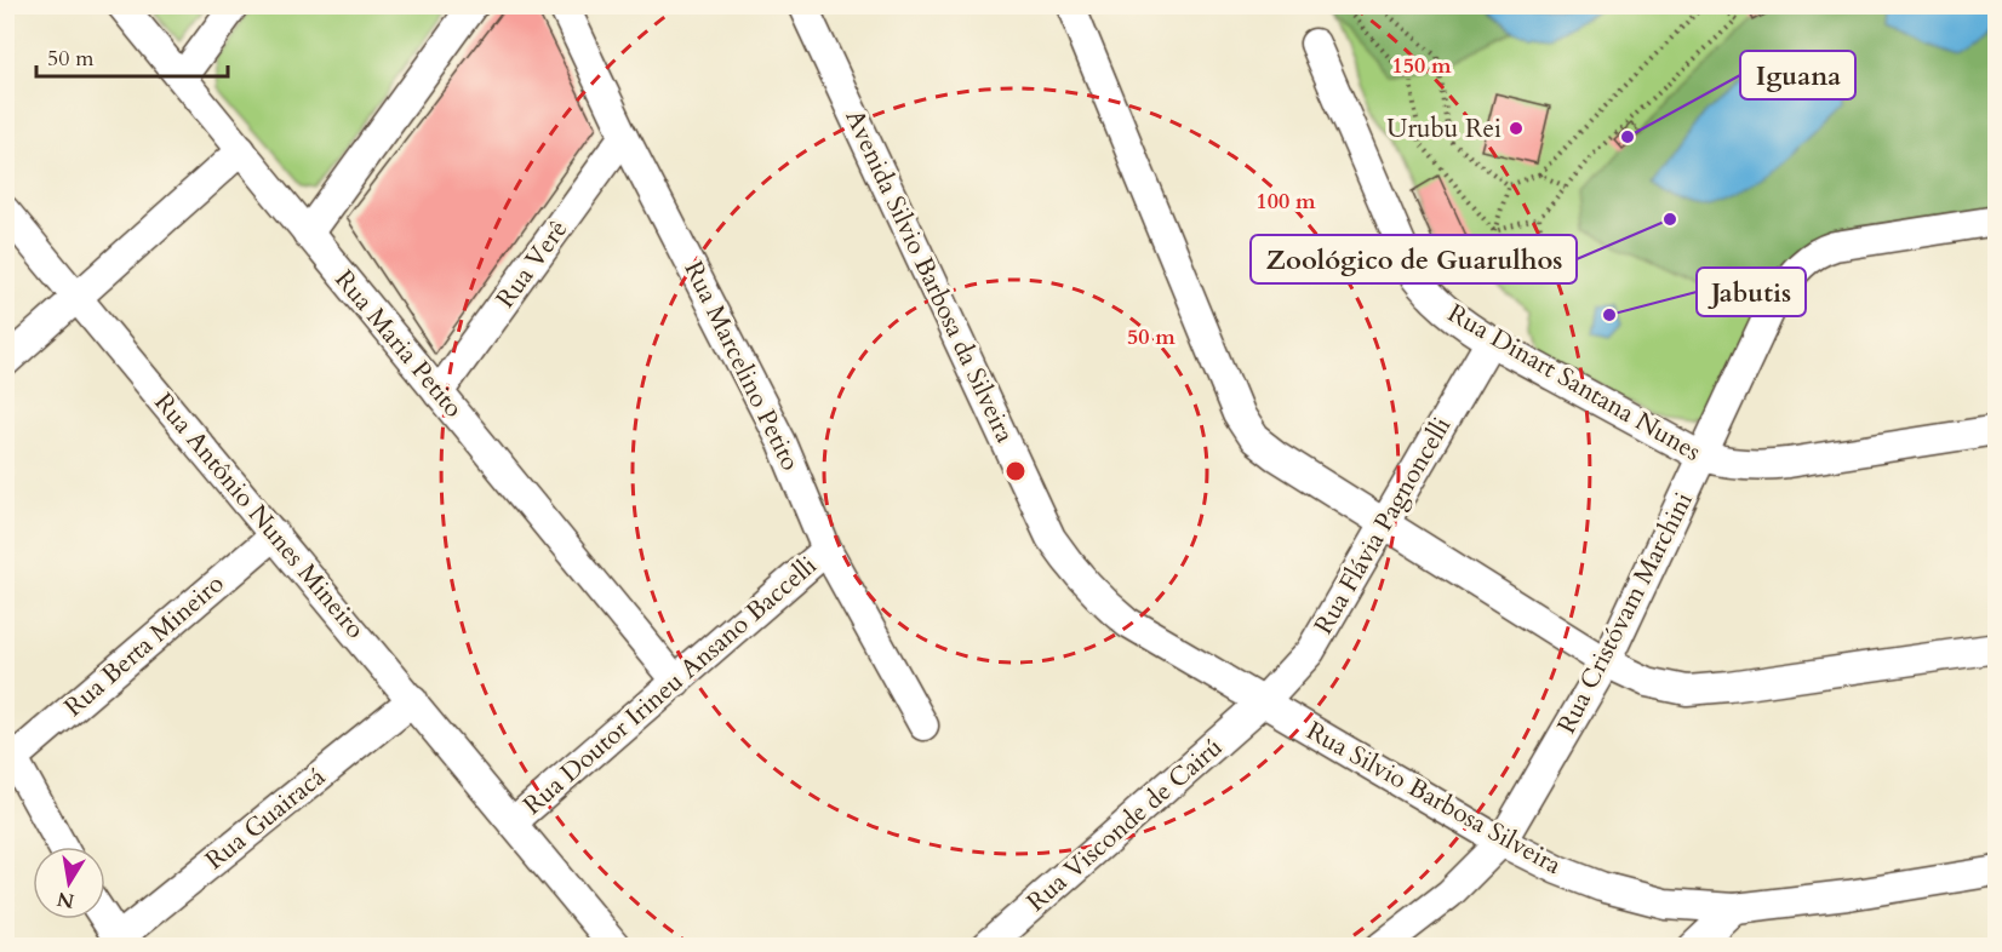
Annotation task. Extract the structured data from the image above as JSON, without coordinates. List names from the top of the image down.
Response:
{
  "streets": {
    "street": [
      "Rua Verê",
      "Avenida Silvio Barbosa da Silveira",
      "Rua Maria Petito",
      "Rua Marcelino Petito",
      "Rua Dinart Santana Nunes",
      "Rua Antônio Nunes Mineiro",
      "Rua Flávia Pagnoncelli",
      "Rua Cristóvam Marchini",
      "Rua Berta Mineiro",
      "Rua Doutor Irineu Ansano Baccelli",
      "Rua Silvio Barbosa Silveira",
      "Rua Guairacá",
      "Rua Visconde de Cairú"
    ]
  },
  "crossings": [
    ["Rua Verê", "Rua Maria Petito"],
    ["Rua Verê", "Rua Marcelino Petito"],
    ["Avenida Silvio Barbosa da Silveira", "Rua Flávia Pagnoncelli"],
    ["Avenida Silvio Barbosa da Silveira", "Rua Silvio Barbosa Silveira"],
    ["Avenida Silvio Barbosa da Silveira", "Rua Visconde de Cairú"],
    ["Rua Maria Petito", "Rua Doutor Irineu Ansano Baccelli"],
    ["Rua Marcelino Petito", "Rua Doutor Irineu Ansano Baccelli"],
    ["Rua Dinart Santana Nunes", "Rua Flávia Pagnoncelli"],
    ["Rua Dinart Santana Nunes", "Rua Cristóvam Marchini"],
    ["Rua Antônio Nunes Mineiro", "Rua Berta Mineiro"],
    ["Rua Antônio Nunes Mineiro", "Rua Doutor Irineu Ansano Baccelli"],
    ["Rua Antônio Nunes Mineiro", "Rua Guairacá"],
    ["Rua Flávia Pagnoncelli", "Rua Silvio Barbosa Silveira"],
    ["Rua Flávia Pagnoncelli", "Rua Visconde de Cairú"],
    ["Rua Cristóvam Marchini", "Rua Silvio Barbosa Silveira"],
    ["Rua Silvio Barbosa Silveira", "Rua Visconde de Cairú"]
  ],
  "places": [
    "Urubu Rei",
    "Iguana",
    "Zoológico de Guarulhos",
    "Jabutis"
  ],
  "scale_bar": "50 m",
  "north": "bottom",
  "rings": ["150 m", "100 m", "50 m"]
}
